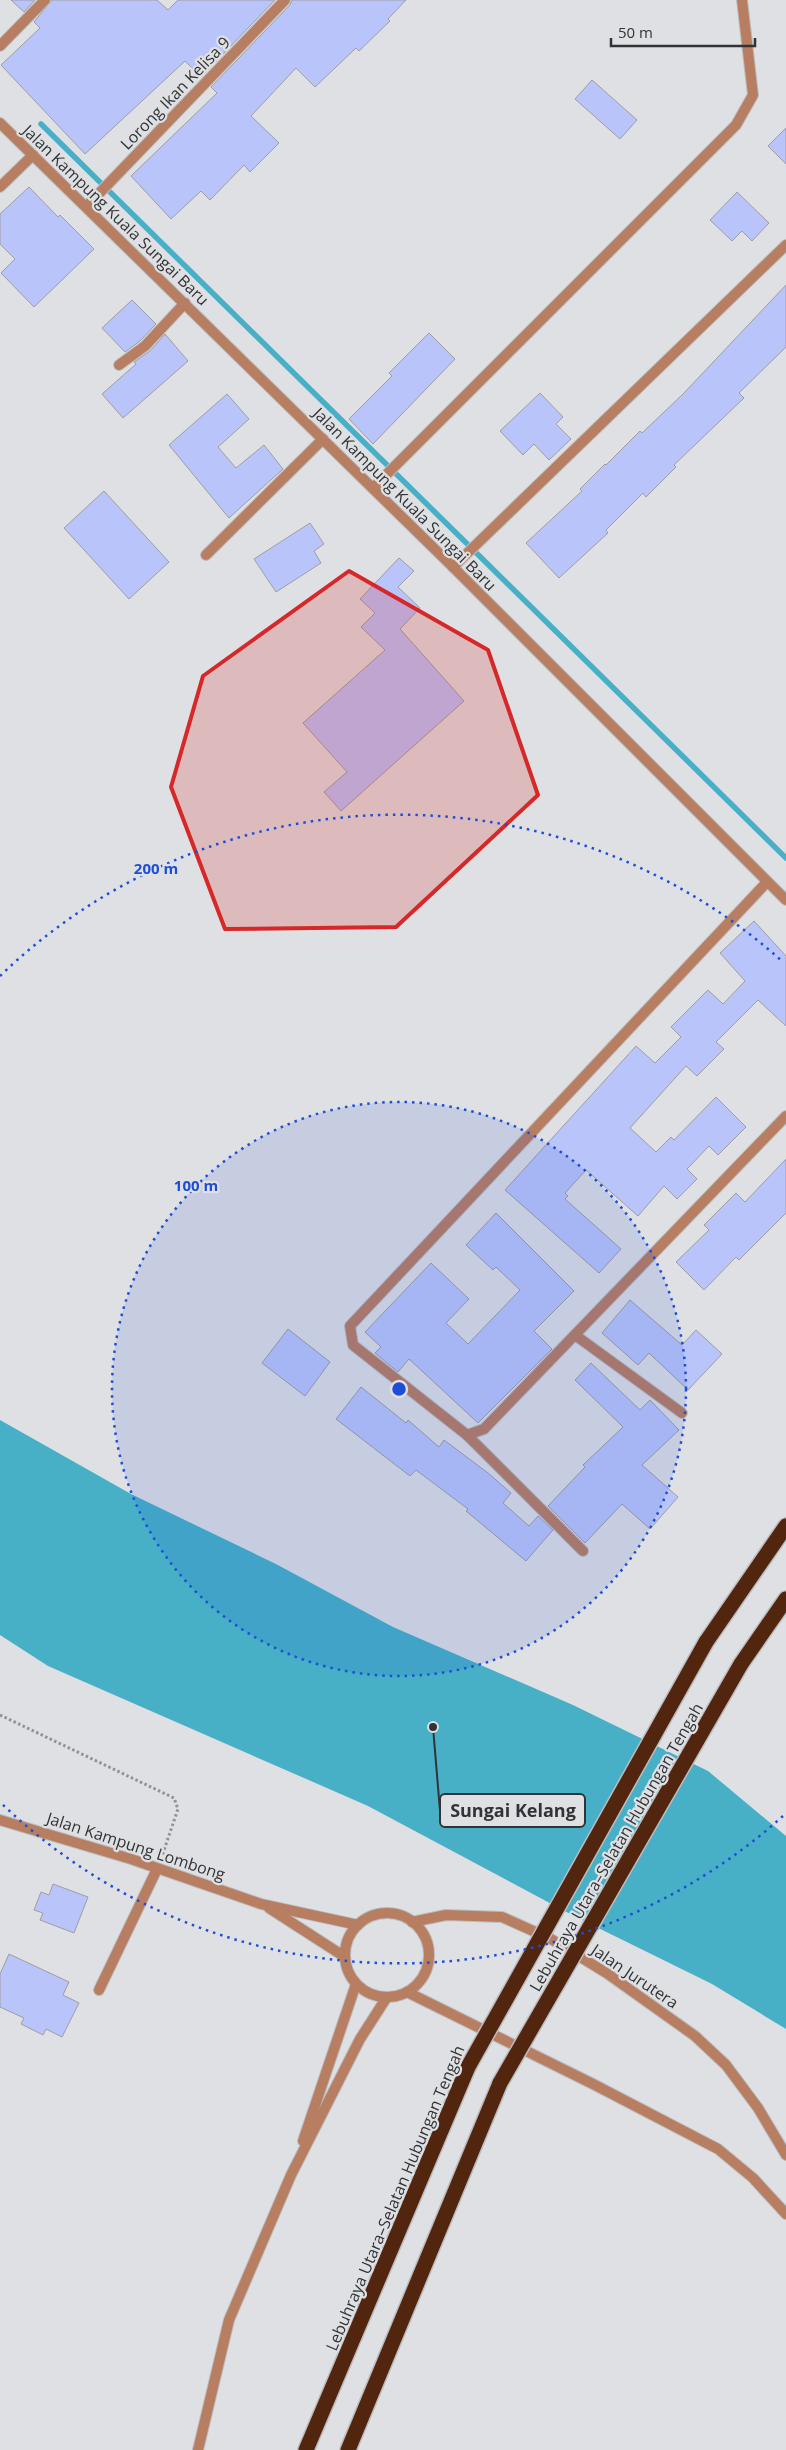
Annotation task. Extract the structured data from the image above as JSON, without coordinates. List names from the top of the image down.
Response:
{
  "streets": {
    "highway": ["Lebuhraya Utara–Selatan Hubungan Tengah"],
    "street": [
      "Lorong Ikan Kelisa 9",
      "Jalan Kampung Kuala Sungai Baru",
      "Jalan Kampung Lombong",
      "Jalan Jurutera"
    ]
  },
  "crossings": [
    ["Lorong Ikan Kelisa 9", "Jalan Kampung Kuala Sungai Baru"]
  ],
  "places": ["Sungai Kelang"],
  "scale_bar": "50 m",
  "rings": ["200 m", "100 m"]
}
